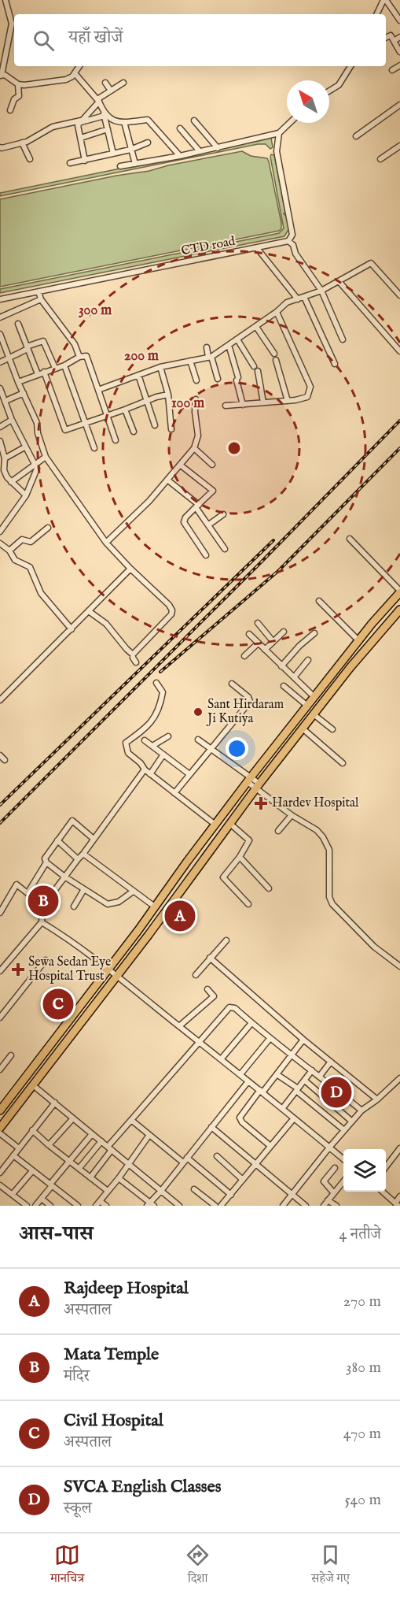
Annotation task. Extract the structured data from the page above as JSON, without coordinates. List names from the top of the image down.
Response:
{
  "streets": {
    "street": ["CTD road"]
  },
  "places": {
    "other": ["Sant Hirdaram Ji Kutiya"],
    "health": ["Hardev Hospital", "Sewa Sedan Eye Hospital Trust"]
  },
  "north": "top left",
  "page": {
    "search": "यहाँ खोजें",
    "pins": [
      "B",
      "A",
      "C",
      "D"
    ],
    "heading": ["आस-पास", "4 नतीजे"],
    "list": [
      {
        "mark": "A",
        "name": "Rajdeep Hospital",
        "note": "अस्पताल",
        "value": "270 m"
      },
      {
        "mark": "B",
        "name": "Mata Temple",
        "note": "मंदिर",
        "value": "380 m"
      },
      {
        "mark": "C",
        "name": "Civil Hospital",
        "note": "अस्पताल",
        "value": "470 m"
      },
      {
        "mark": "D",
        "name": "SVCA English Classes",
        "note": "स्कूल",
        "value": "540 m"
      }
    ],
    "nav": ["मानचित्र", "दिशा", "सहेजे गए"]
  },
  "rings": ["300 m", "200 m", "100 m"]
}
